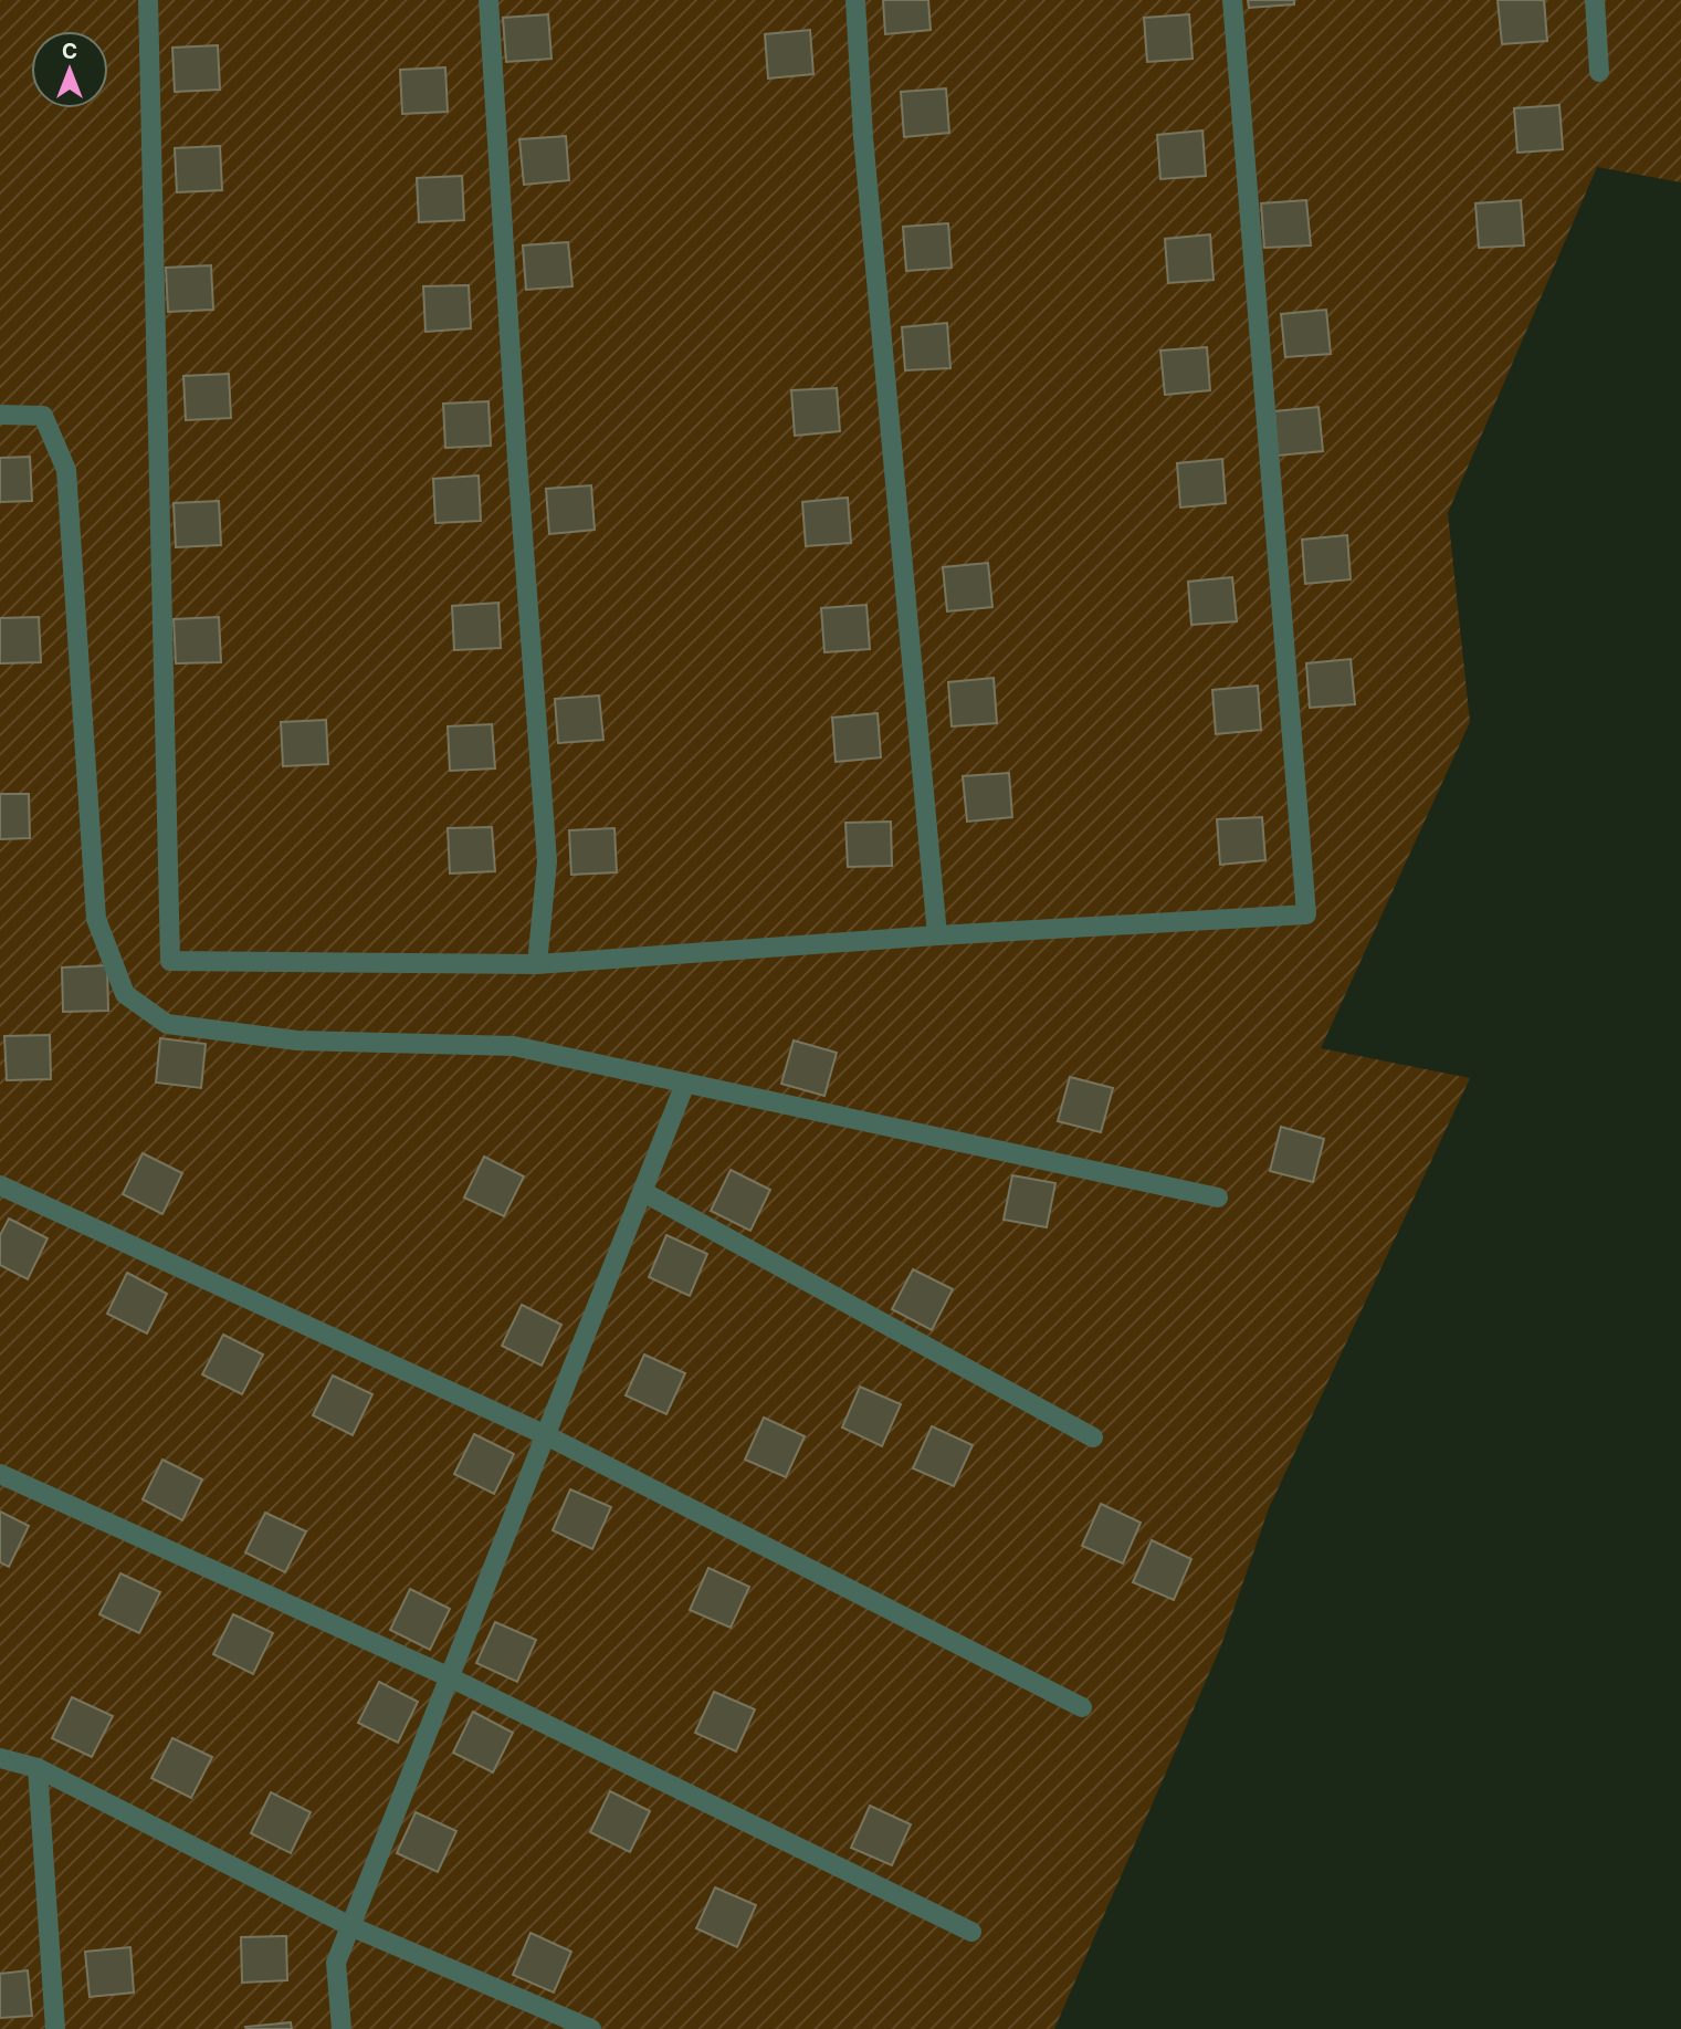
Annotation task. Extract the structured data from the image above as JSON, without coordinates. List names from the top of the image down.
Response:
{
  "north": "top"
}
